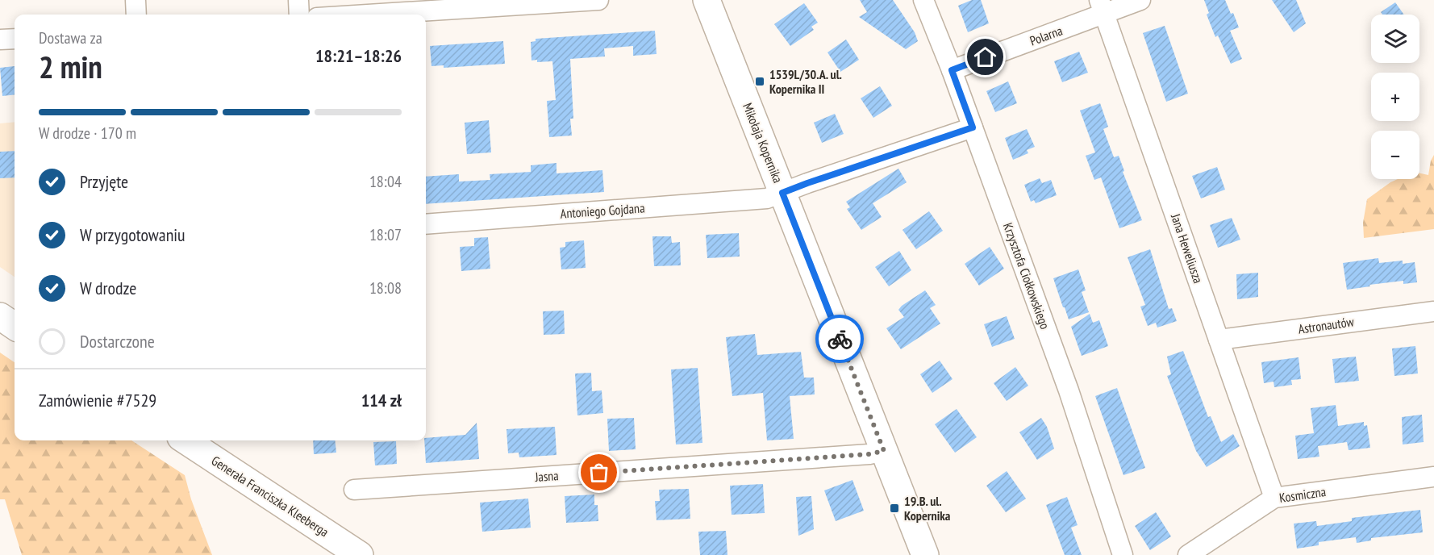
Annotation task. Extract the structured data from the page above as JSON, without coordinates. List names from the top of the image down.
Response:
{
  "streets": {
    "street": [
      "Polarna",
      "Mikołaja Kopernika",
      "Antoniego Gojdana",
      "Jana Heweliusza",
      "Krzysztofa Ciołkowskiego",
      "Astronautów",
      "Jasna",
      "Kosmiczna",
      "Generała Franciszka Kleeberga"
    ]
  },
  "crossings": [
    ["Polarna", "Jana Heweliusza"],
    ["Polarna", "Krzysztofa Ciołkowskiego"],
    ["Mikołaja Kopernika", "Antoniego Gojdana"],
    ["Mikołaja Kopernika", "Jasna"],
    ["Jana Heweliusza", "Astronautów"],
    ["Jana Heweliusza", "Kosmiczna"]
  ],
  "places": {
    "transit": ["1539L/30.A. ul. Kopernika II", "19.B. ul. Kopernika"]
  },
  "page": {
    "map_buttons": ["+", "−"],
    "heading": ["2 min", "Dostawa za", "18:21–18:26"],
    "panel": ["Zamówienie #7529", "114 zł"],
    "bar": "W drodze · 170 m",
    "list": [
      ["Przyjęte", "18:04"],
      ["W przygotowaniu", "18:07"],
      ["W drodze", "18:08"],
      "Dostarczone"
    ]
  }
}
